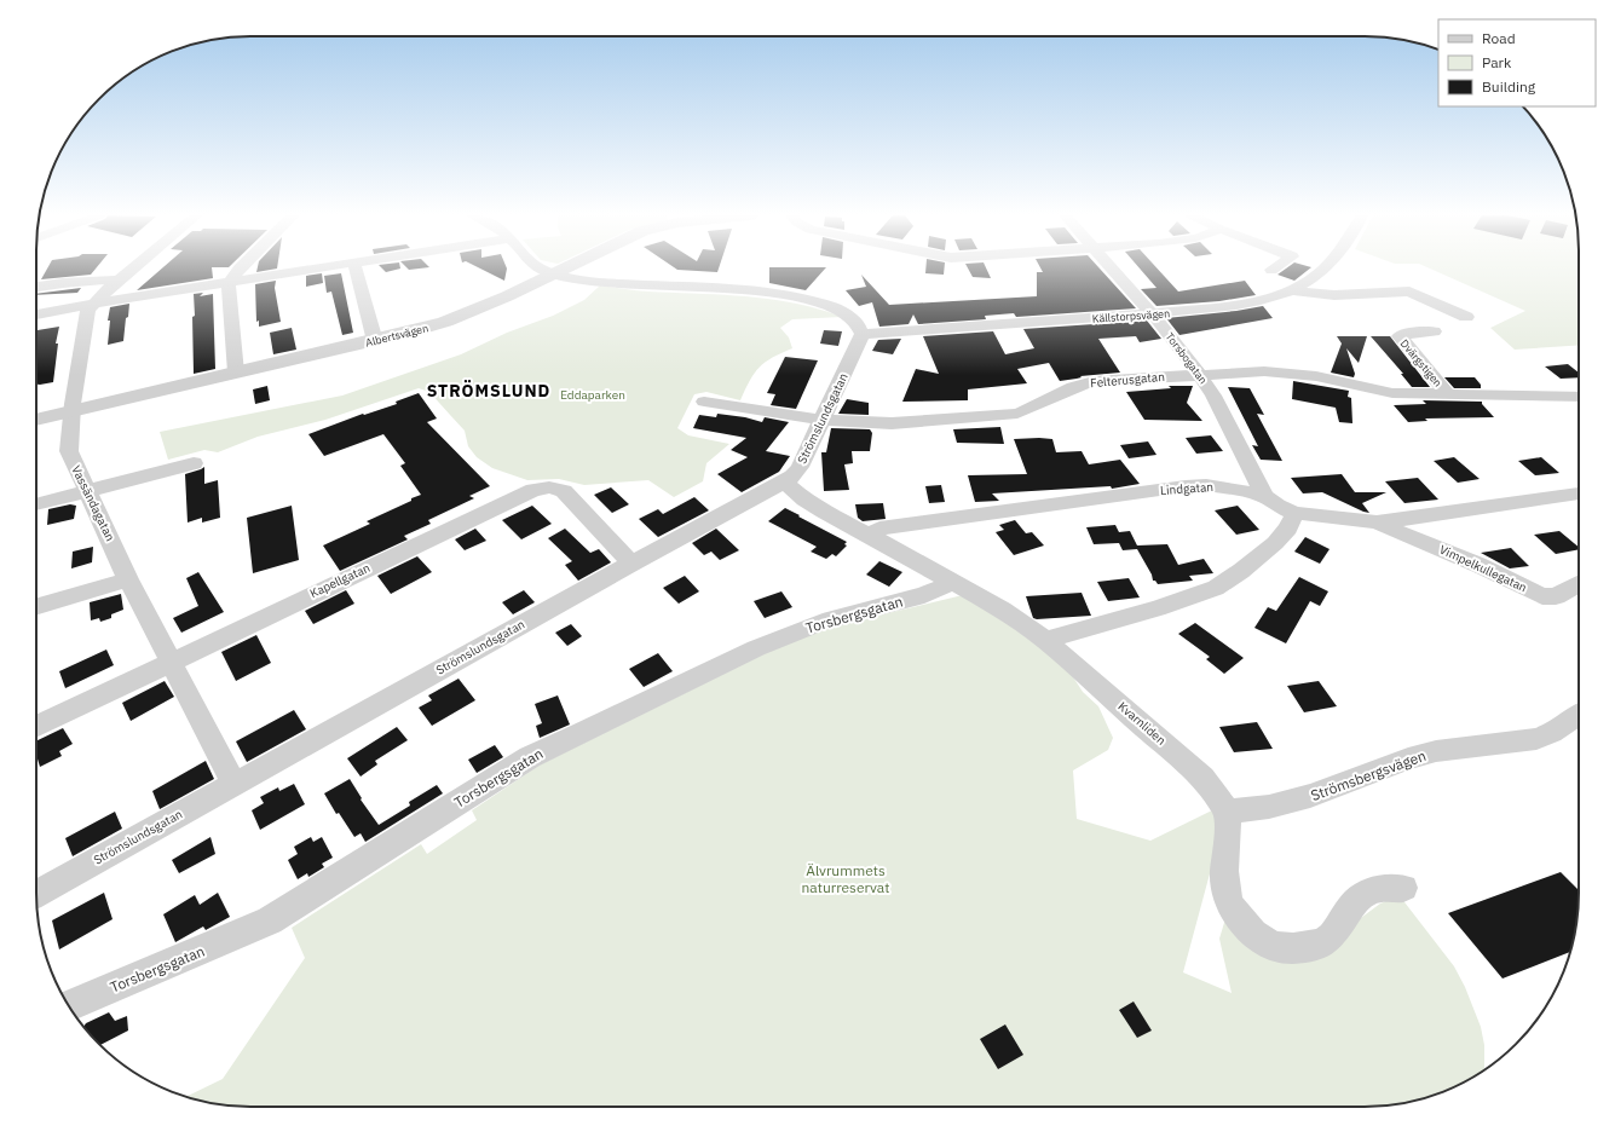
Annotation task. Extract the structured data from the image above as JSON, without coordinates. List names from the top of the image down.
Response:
{
  "streets": {
    "street": [
      "Källstorpsvägen",
      "Albertsvägen",
      "Torsbogatan",
      "Dvärgstigen",
      "Felterusgatan",
      "Strömslundsgatan",
      "Lindgatan",
      "Vassändagatan",
      "Vimpelkullegatan",
      "Kapellgatan",
      "Torsbergsgatan",
      "Kvarnliden",
      "Strömsbergsvägen"
    ]
  },
  "crossings": [
    ["Källstorpsvägen", "Torsbogatan"],
    ["Källstorpsvägen", "Strömslundsgatan"],
    ["Albertsvägen", "Vassändagatan"],
    ["Torsbogatan", "Felterusgatan"],
    ["Torsbogatan", "Lindgatan"],
    ["Dvärgstigen", "Felterusgatan"],
    ["Felterusgatan", "Strömslundsgatan"],
    ["Strömslundsgatan", "Vassändagatan"],
    ["Strömslundsgatan", "Kapellgatan"],
    ["Strömslundsgatan", "Kvarnliden"],
    ["Lindgatan", "Vimpelkullegatan"],
    ["Lindgatan", "Kvarnliden"],
    ["Vassändagatan", "Kapellgatan"],
    ["Torsbergsgatan", "Kvarnliden"],
    ["Kvarnliden", "Strömsbergsvägen"]
  ],
  "districts": ["STRÖMSLUND"],
  "parks": ["Eddaparken", "Älvrummets naturreservat"],
  "legend": ["Road", "Park", "Building"]
}
